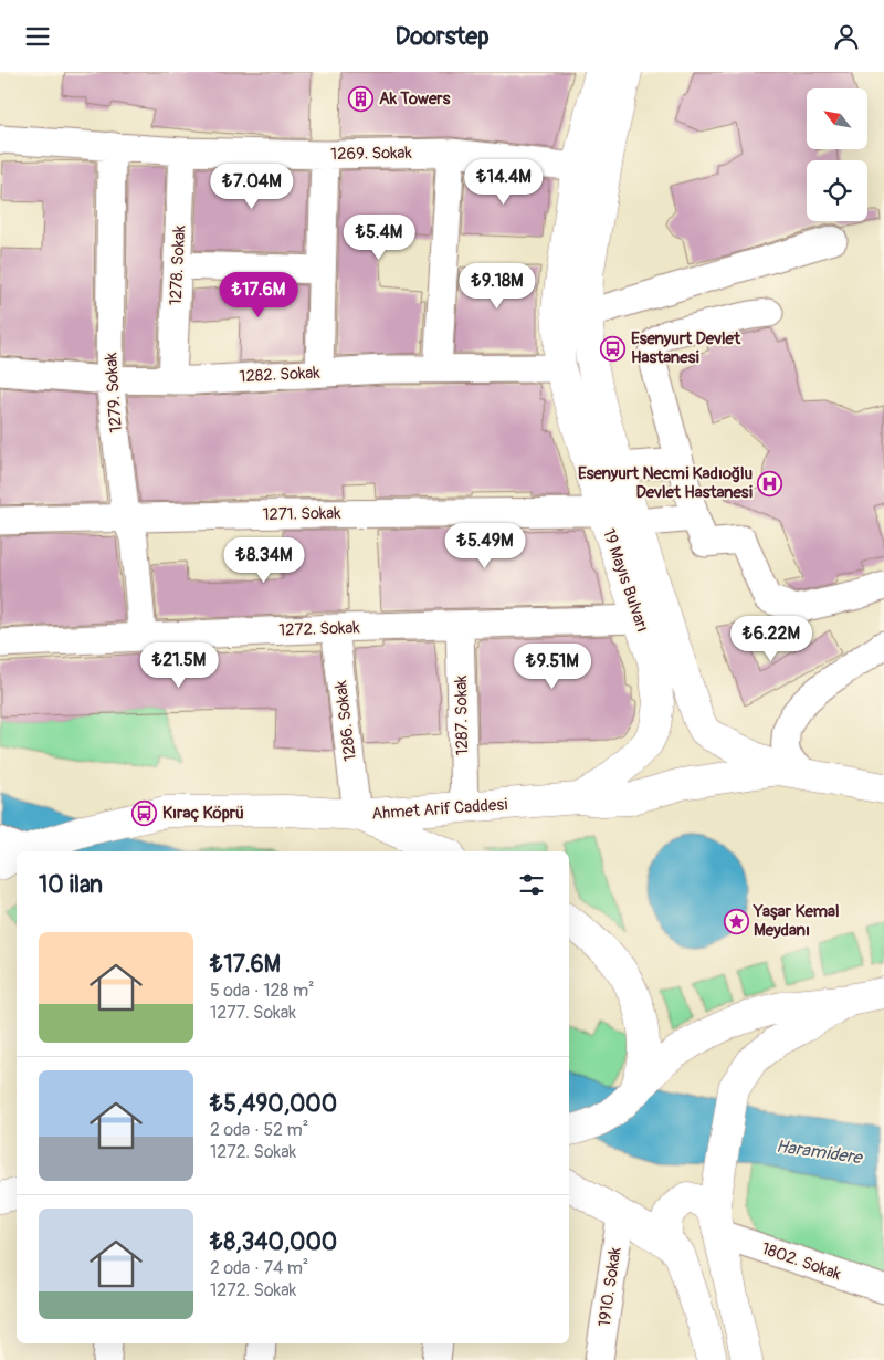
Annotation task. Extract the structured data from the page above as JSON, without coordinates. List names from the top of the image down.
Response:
{
  "streets": {
    "main road": ["19 Mayıs Bulvarı", "Ahmet Arif Caddesi"],
    "street": [
      "1269. Sokak",
      "1278. Sokak",
      "1282. Sokak",
      "1279. Sokak",
      "1271. Sokak",
      "1272. Sokak",
      "1287. Sokak",
      "1286. Sokak",
      "1802. Sokak",
      "1910. Sokak"
    ]
  },
  "crossings": [
    ["1269. Sokak", "1278. Sokak"],
    ["1269. Sokak", "1279. Sokak"],
    ["1269. Sokak", "19 Mayıs Bulvarı"],
    ["1278. Sokak", "1282. Sokak"],
    ["1282. Sokak", "1279. Sokak"],
    ["1282. Sokak", "19 Mayıs Bulvarı"],
    ["1279. Sokak", "1271. Sokak"],
    ["1279. Sokak", "1272. Sokak"],
    ["1271. Sokak", "19 Mayıs Bulvarı"],
    ["19 Mayıs Bulvarı", "1272. Sokak"],
    ["19 Mayıs Bulvarı", "Ahmet Arif Caddesi"],
    ["1272. Sokak", "1287. Sokak"],
    ["1272. Sokak", "1286. Sokak"],
    ["1287. Sokak", "Ahmet Arif Caddesi"],
    ["1286. Sokak", "Ahmet Arif Caddesi"]
  ],
  "water": ["Haramidere"],
  "places": {
    "building": ["Ak Towers"],
    "bus stop": ["Esenyurt Devlet Hastanesi", "Kıraç Köprü"],
    "hospital": ["Esenyurt Necmi Kadıoğlu Devlet Hastanesi"],
    "place": ["Yaşar Kemal Meydanı"]
  },
  "north": "top left",
  "page": {
    "header": "Doorstep",
    "price": [
      "₺14.4M",
      "₺7.04M",
      "₺5.4M",
      "₺9.18M",
      "₺17.6M",
      "₺5.49M",
      "₺8.34M",
      "₺6.22M",
      "₺21.5M",
      "₺9.51M"
    ],
    "heading": "10 ilan",
    "list": [
      {
        "name": "₺17.6M",
        "note": "5 oda · 128 m² · 1277. Sokak"
      },
      {
        "name": "₺5,490,000",
        "note": "2 oda · 52 m² · 1272. Sokak"
      },
      {
        "name": "₺8,340,000",
        "note": "2 oda · 74 m² · 1272. Sokak"
      }
    ]
  }
}
